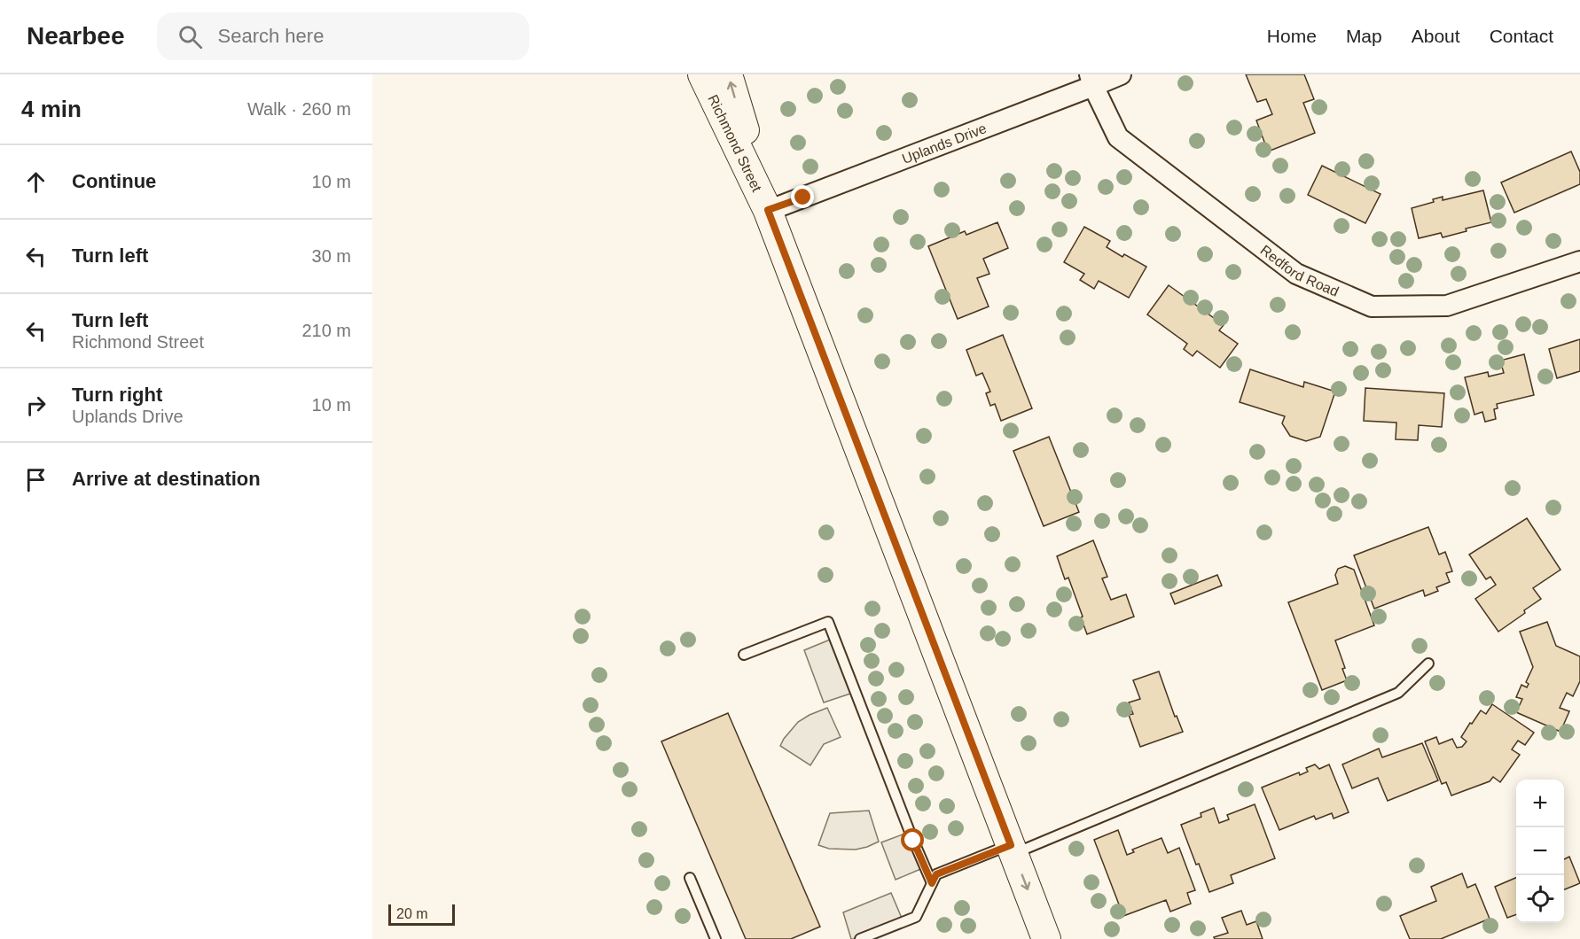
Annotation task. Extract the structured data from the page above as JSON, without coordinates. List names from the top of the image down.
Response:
{
  "streets": {
    "main road": ["Richmond Street"],
    "street": ["Uplands Drive", "Redford Road"]
  },
  "crossings": [
    ["Richmond Street", "Uplands Drive"],
    ["Uplands Drive", "Redford Road"]
  ],
  "scale_bar": "20 m",
  "page": {
    "header": "Nearbee",
    "search": "Search here",
    "nav": [
      "Home",
      "Map",
      "About",
      "Contact"
    ],
    "heading": ["4 min", "Walk · 260 m"],
    "list": [
      ["Continue", "10 m"],
      ["Turn left", "30 m"],
      ["Turn left", "Richmond Street", "210 m"],
      ["Turn right", "Uplands Drive", "10 m"],
      "Arrive at destination"
    ],
    "map_buttons": ["+", "−"],
    "scale": "20 m"
  }
}
